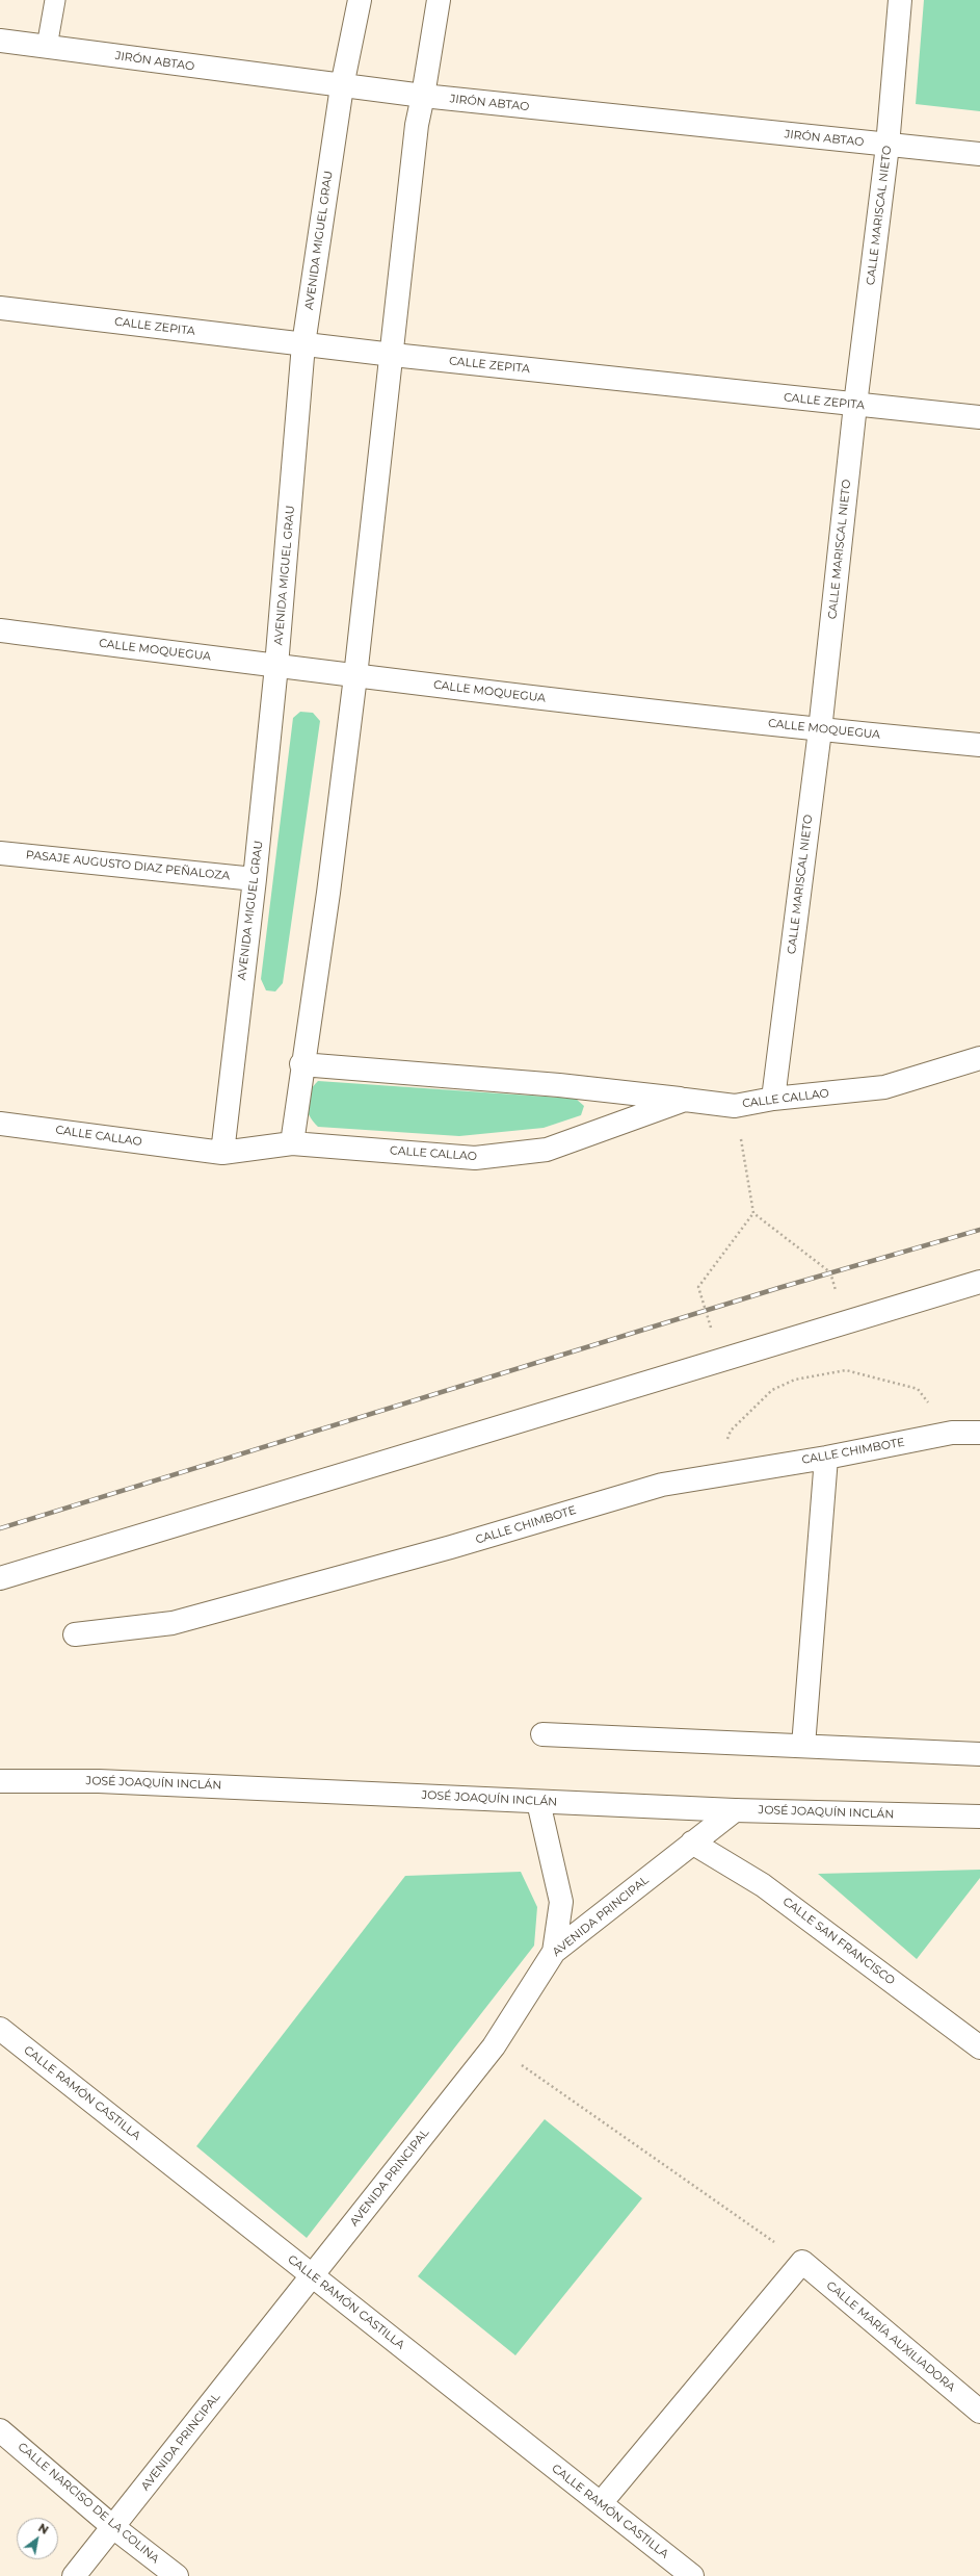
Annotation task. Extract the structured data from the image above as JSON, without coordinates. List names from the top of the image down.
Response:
{
  "streets": {
    "street": [
      "JIRÓN ABTAO",
      "CALLE MARISCAL NIETO",
      "AVENIDA MIGUEL GRAU",
      "CALLE ZEPITA",
      "CALLE MOQUEGUA",
      "PASAJE AUGUSTO DIAZ PEÑALOZA",
      "CALLE CALLAO",
      "CALLE CHIMBOTE",
      "JOSÉ JOAQUÍN INCLÁN",
      "AVENIDA PRINCIPAL",
      "CALLE SAN FRANCISCO",
      "CALLE RAMÓN CASTILLA",
      "CALLE MARÍA AUXILIADORA",
      "CALLE NARCISO DE LA COLINA"
    ]
  },
  "crossings": [
    ["JIRÓN ABTAO", "CALLE MARISCAL NIETO"],
    ["JIRÓN ABTAO", "AVENIDA MIGUEL GRAU"],
    ["CALLE MARISCAL NIETO", "CALLE ZEPITA"],
    ["CALLE MARISCAL NIETO", "CALLE MOQUEGUA"],
    ["CALLE MARISCAL NIETO", "CALLE CALLAO"],
    ["AVENIDA MIGUEL GRAU", "CALLE ZEPITA"],
    ["AVENIDA MIGUEL GRAU", "CALLE MOQUEGUA"],
    ["AVENIDA MIGUEL GRAU", "PASAJE AUGUSTO DIAZ PEÑALOZA"],
    ["AVENIDA MIGUEL GRAU", "CALLE CALLAO"],
    ["JOSÉ JOAQUÍN INCLÁN", "AVENIDA PRINCIPAL"],
    ["AVENIDA PRINCIPAL", "CALLE SAN FRANCISCO"],
    ["AVENIDA PRINCIPAL", "CALLE RAMÓN CASTILLA"],
    ["AVENIDA PRINCIPAL", "CALLE NARCISO DE LA COLINA"]
  ],
  "north": "top right"
}
